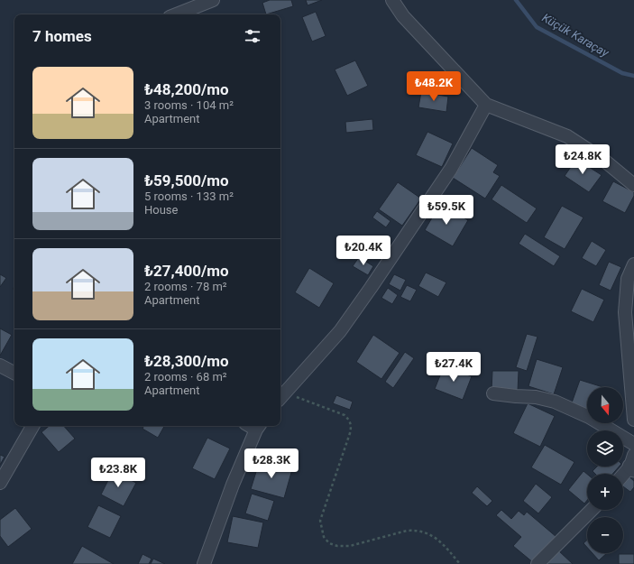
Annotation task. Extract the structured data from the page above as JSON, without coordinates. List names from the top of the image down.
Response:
{
  "water": ["Küçük Karaçay"],
  "north": "bottom",
  "page": {
    "heading": "7 homes",
    "list": [
      {
        "name": "₺48,200/mo",
        "note": "3 rooms · 104 m² · Apartment"
      },
      {
        "name": "₺59,500/mo",
        "note": "5 rooms · 133 m² · House"
      },
      {
        "name": "₺27,400/mo",
        "note": "2 rooms · 78 m² · Apartment"
      },
      {
        "name": "₺28,300/mo",
        "note": "2 rooms · 68 m² · Apartment"
      }
    ],
    "price": [
      "₺48.2K",
      "₺24.8K",
      "₺59.5K",
      "₺20.4K",
      "₺27.4K",
      "₺28.3K",
      "₺23.8K"
    ],
    "map_buttons": ["+", "−"]
  }
}
